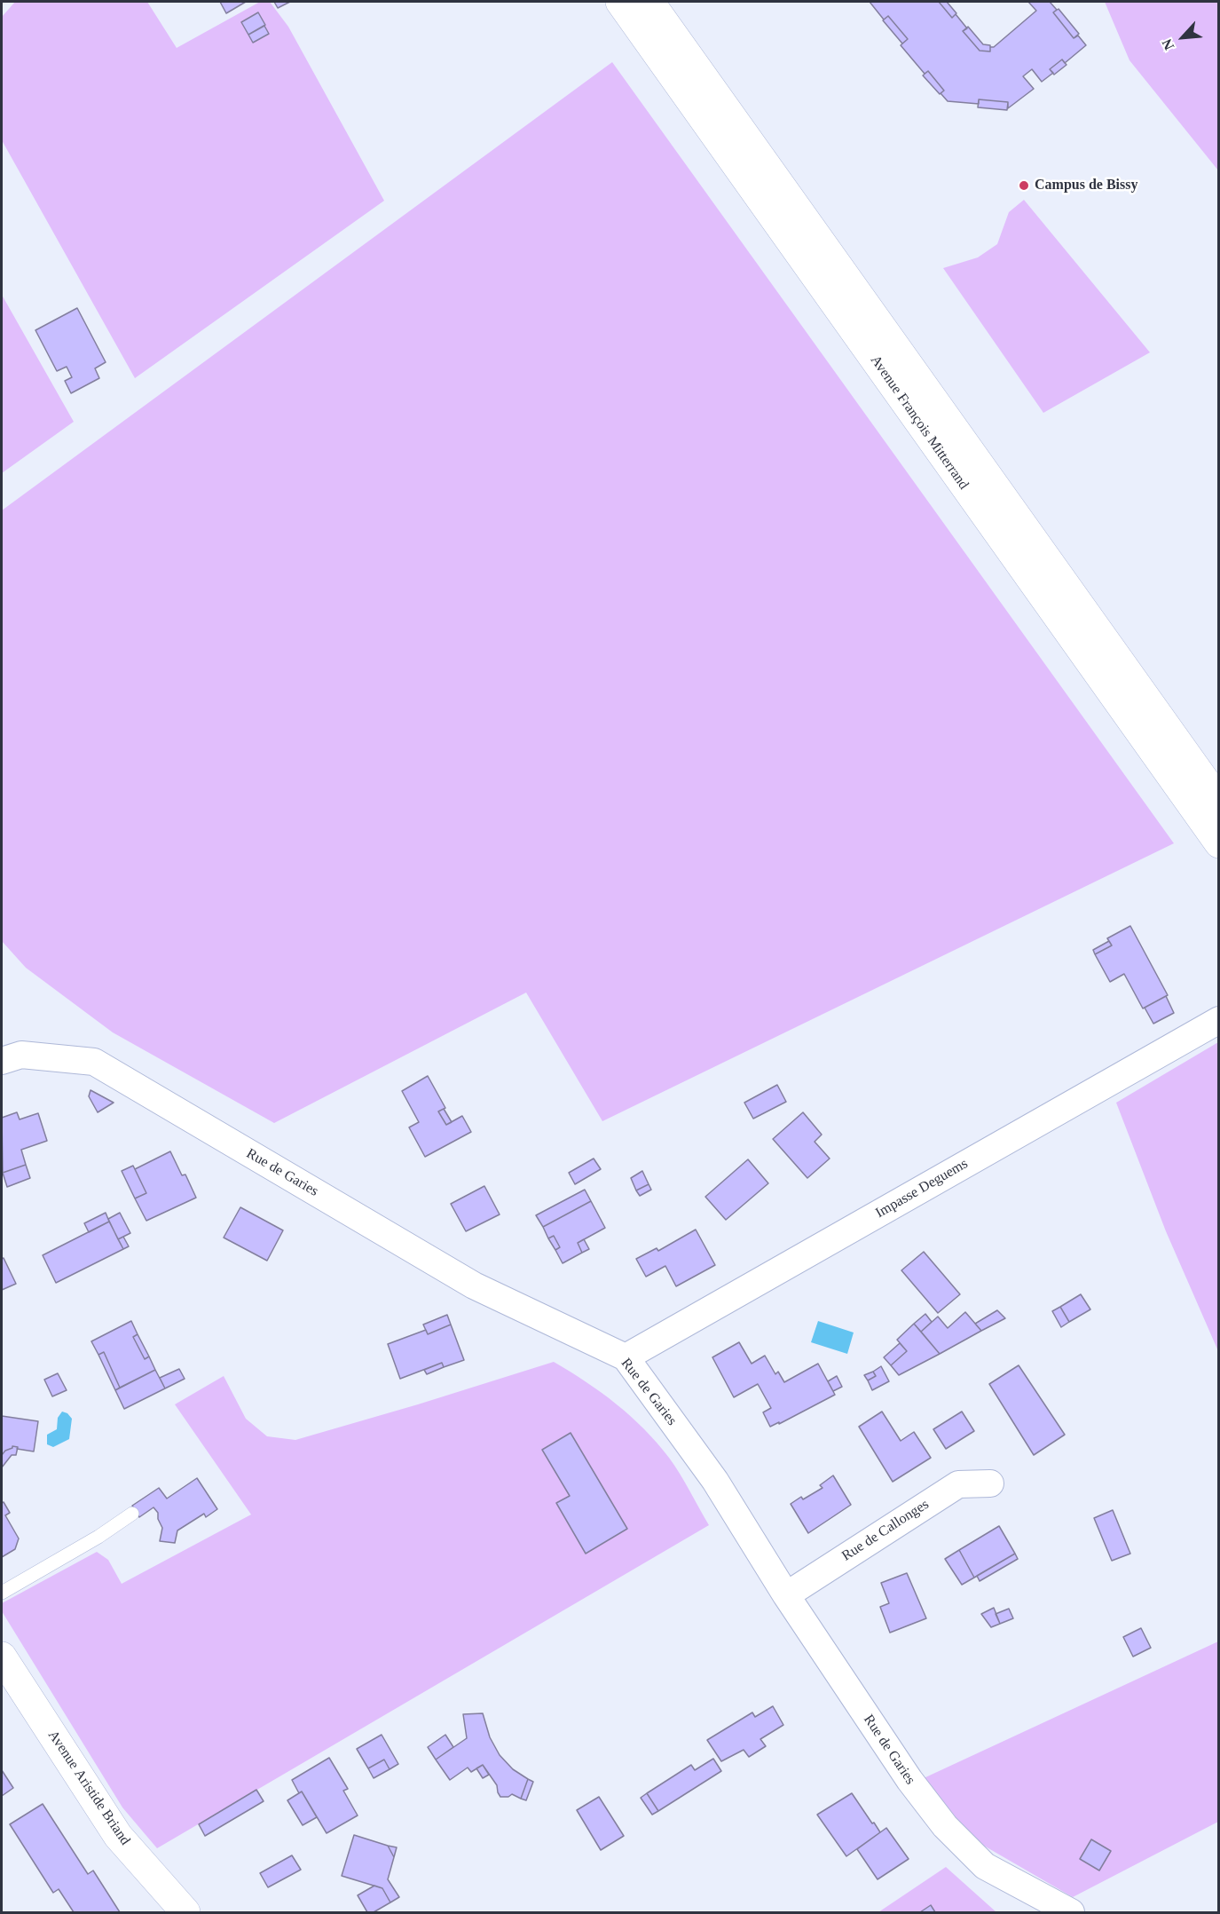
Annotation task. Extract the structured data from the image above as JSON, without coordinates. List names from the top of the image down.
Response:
{
  "streets": {
    "main road": ["Avenue François Mitterrand", "Avenue Aristide Briand"],
    "street": ["Rue de Garies", "Impasse Deguems", "Rue de Callonges"]
  },
  "crossings": [
    ["Rue de Garies", "Impasse Deguems"],
    ["Rue de Garies", "Rue de Callonges"]
  ],
  "places": ["Campus de Bissy"],
  "north": "bottom left"
}
